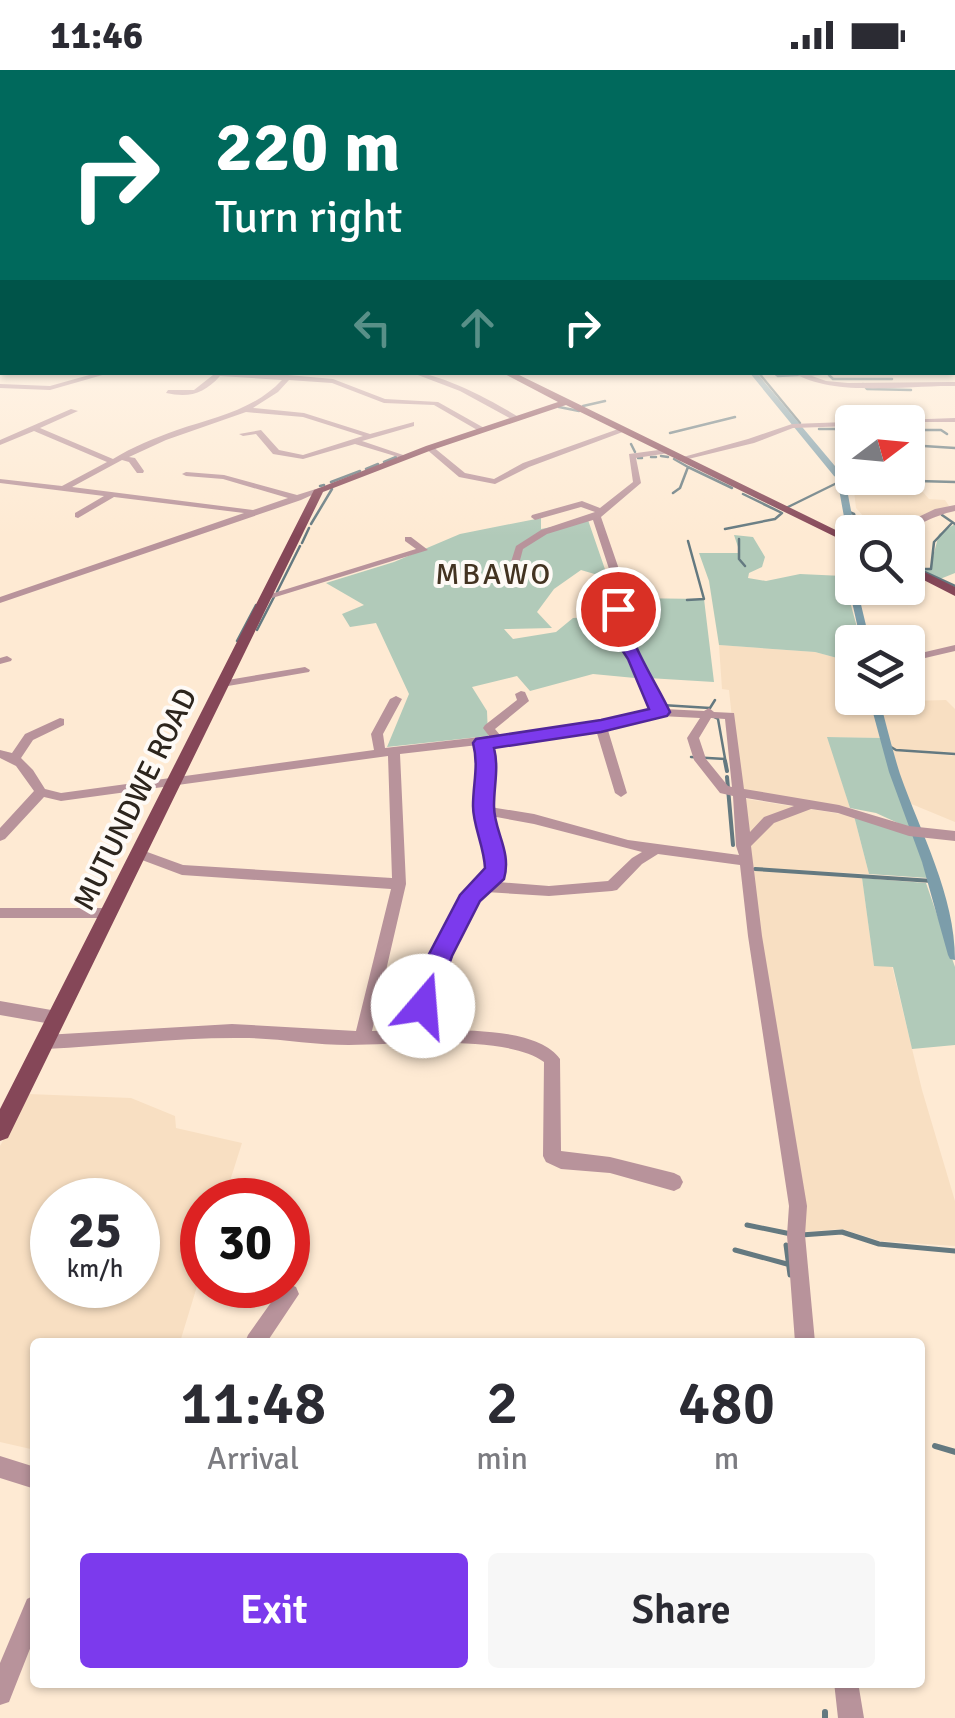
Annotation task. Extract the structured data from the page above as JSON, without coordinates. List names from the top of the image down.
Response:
{
  "streets": {
    "main road": ["MUTUNDWE ROAD"]
  },
  "districts": ["MBAWO"],
  "north": "right",
  "page": {
    "status": "11:46",
    "turn": ["220 m", "Turn right"],
    "speed": "25 km/h",
    "limit": "30",
    "eta": [
      "11:48",
      "Arrival",
      "2",
      "min",
      "480",
      "m"
    ],
    "buttons": ["Exit", "Share"]
  }
}
